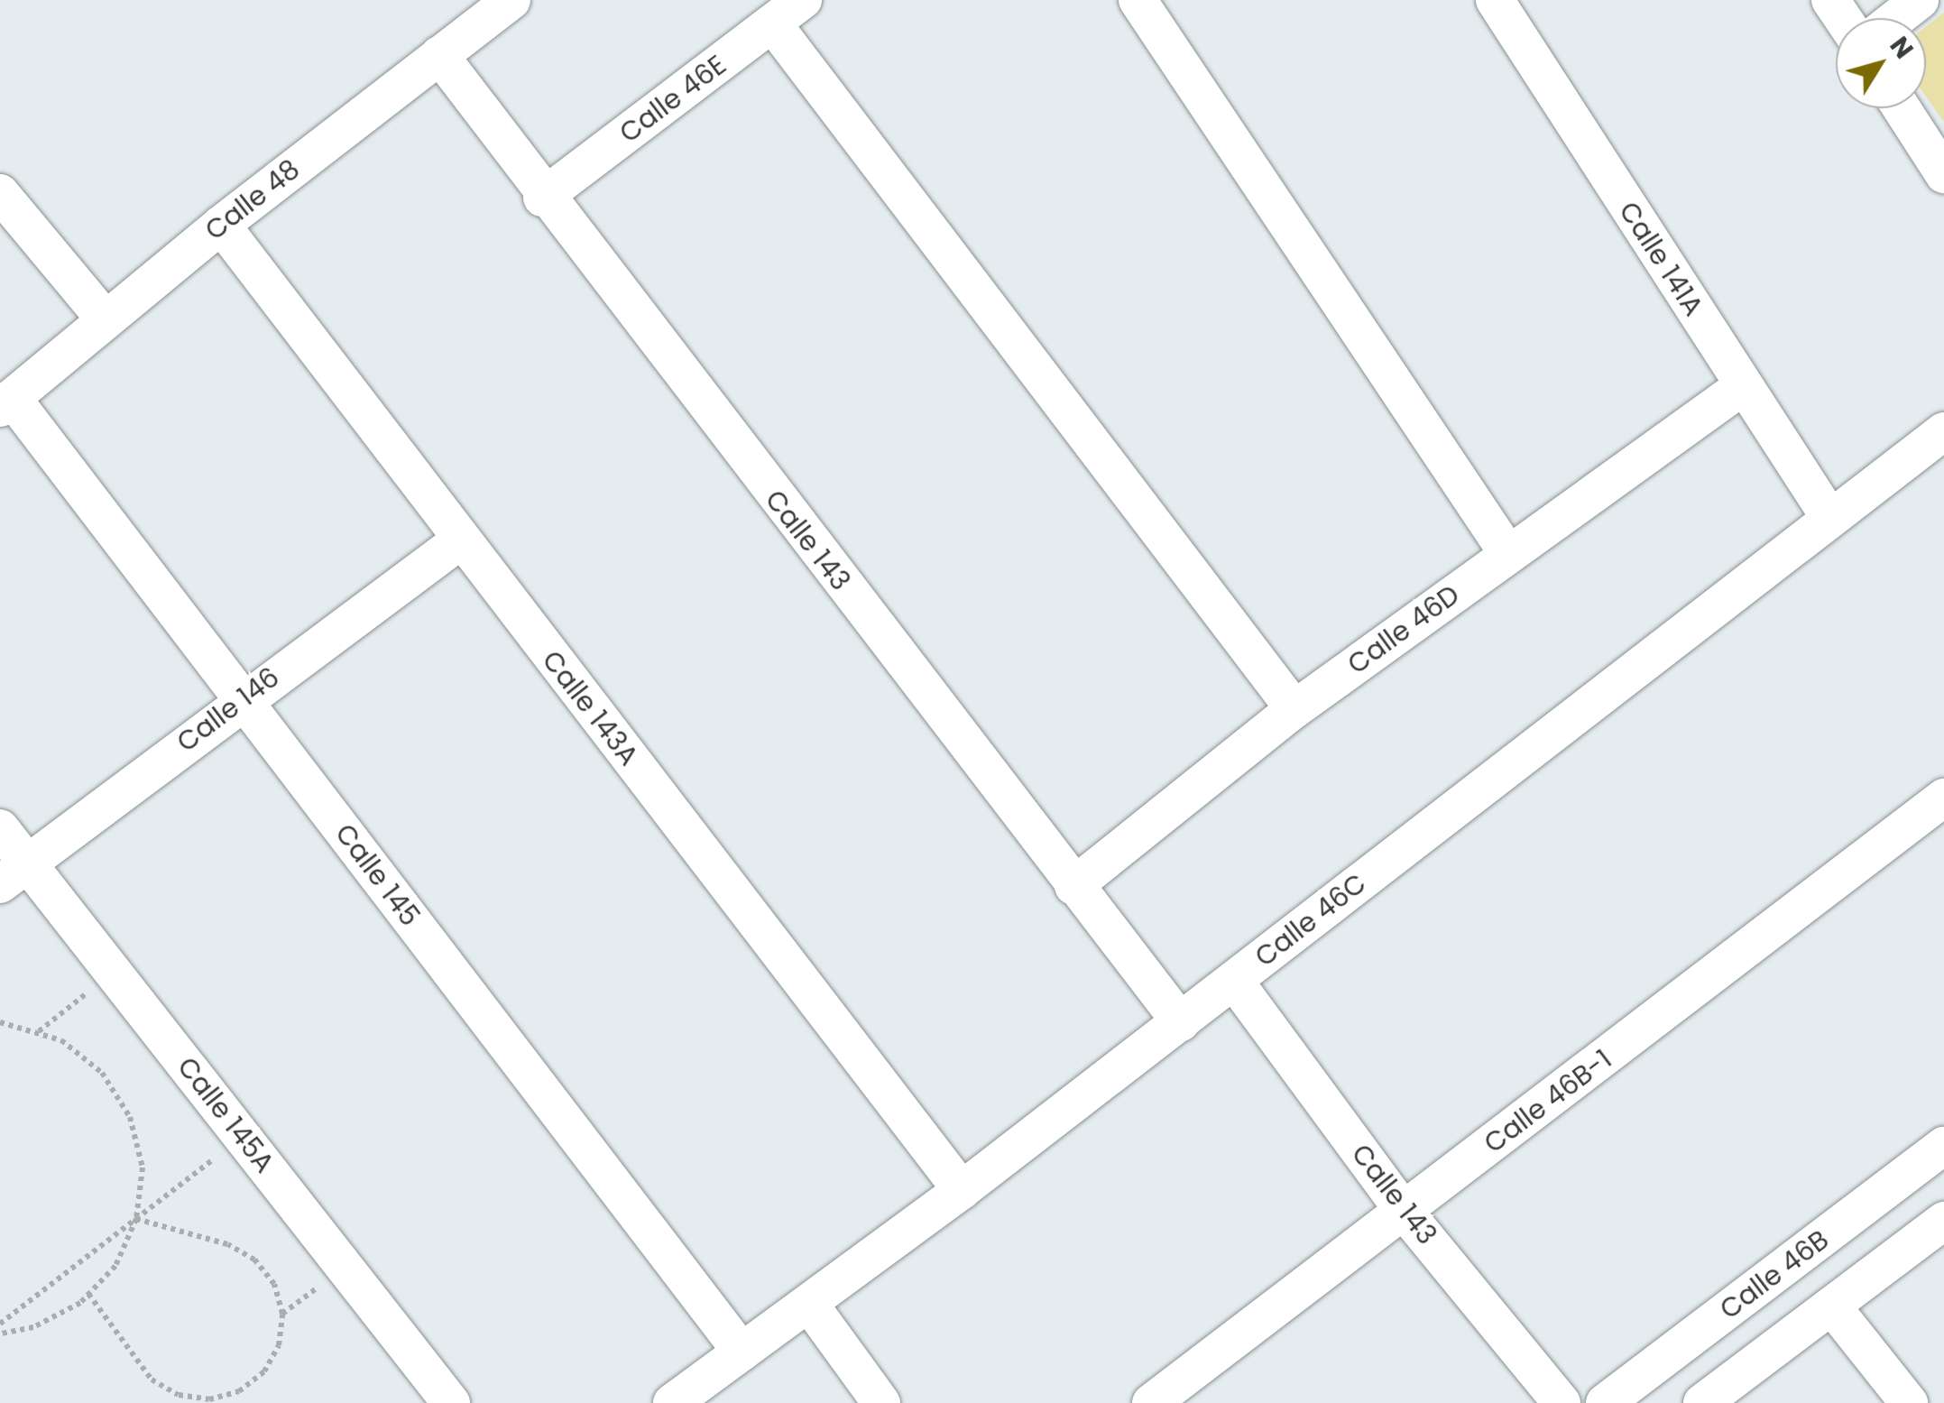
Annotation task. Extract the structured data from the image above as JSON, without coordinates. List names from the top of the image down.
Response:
{
  "streets": {
    "street": [
      "Calle 46E",
      "Calle 48",
      "Calle 141A",
      "Calle 143",
      "Calle 46D",
      "Calle 143A",
      "Calle 146",
      "Calle 145",
      "Calle 46C",
      "Calle 46B-1",
      "Calle 145A",
      "Calle 46B"
    ]
  },
  "crossings": [
    ["Calle 46E", "Calle 143"],
    ["Calle 48", "Calle 143"],
    ["Calle 48", "Calle 143A"],
    ["Calle 48", "Calle 145"],
    ["Calle 141A", "Calle 46D"],
    ["Calle 141A", "Calle 46C"],
    ["Calle 143", "Calle 46D"],
    ["Calle 143", "Calle 46C"],
    ["Calle 143", "Calle 46B-1"],
    ["Calle 143A", "Calle 146"],
    ["Calle 143A", "Calle 46C"],
    ["Calle 146", "Calle 145"],
    ["Calle 146", "Calle 145A"],
    ["Calle 145", "Calle 46C"]
  ],
  "north": "top right"
}
